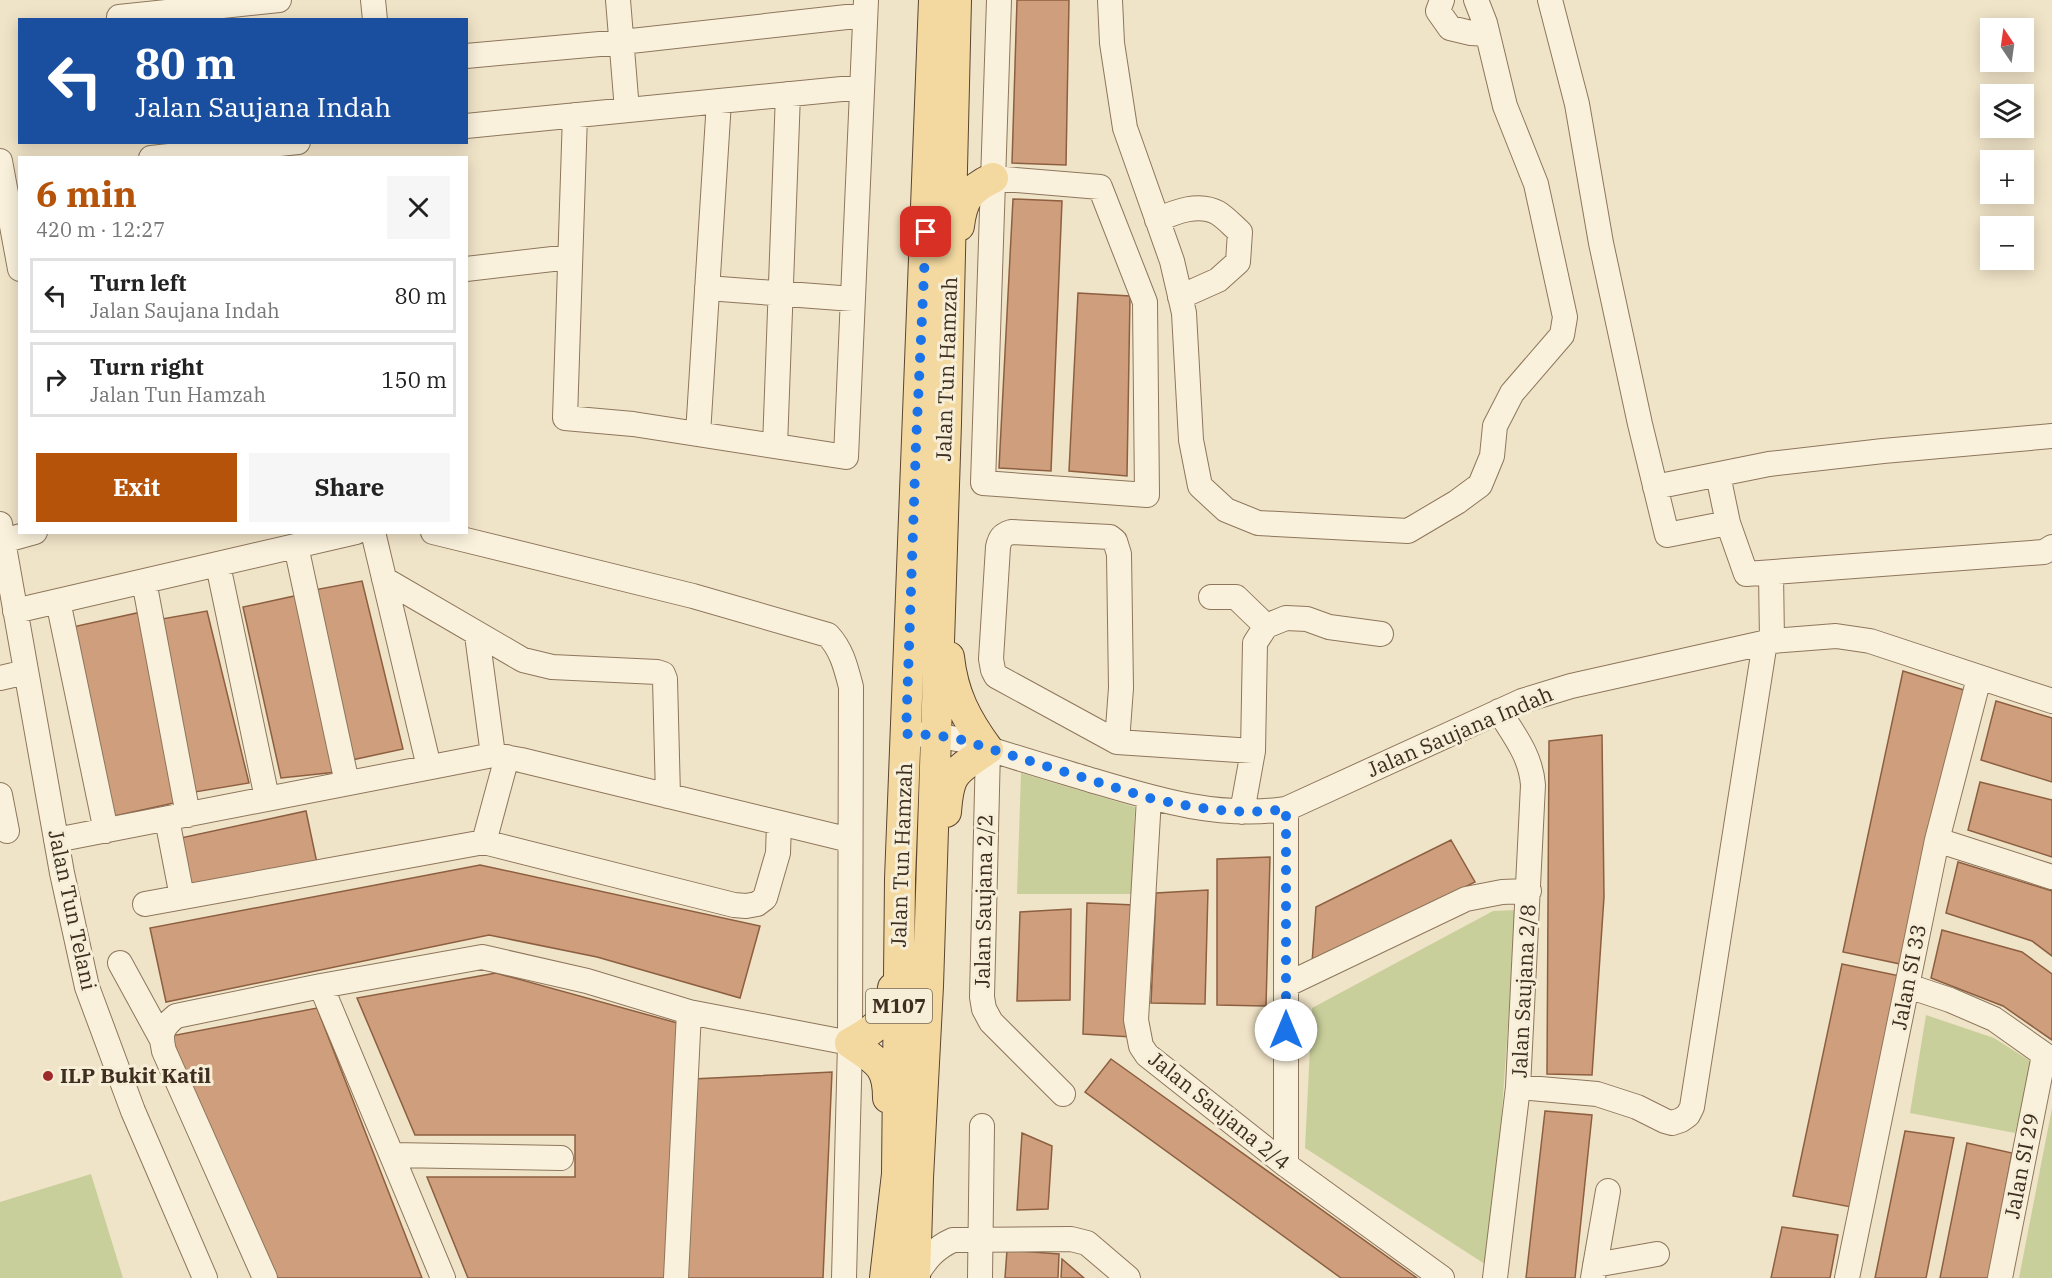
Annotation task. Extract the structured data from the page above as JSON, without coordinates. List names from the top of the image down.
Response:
{
  "streets": {
    "main road": ["Jalan Tun Hamzah", "M107"],
    "street": [
      "Jalan Saujana Indah",
      "Jalan Saujana 2/2",
      "Jalan Tun Telani",
      "Jalan SI 33",
      "Jalan Saujana 2/8",
      "Jalan Saujana 2/4",
      "Jalan SI 29"
    ]
  },
  "crossings": [
    ["Jalan Tun Hamzah", "Jalan Saujana Indah"],
    ["Jalan Saujana Indah", "Jalan Saujana 2/2"],
    ["Jalan Saujana Indah", "Jalan SI 33"],
    ["Jalan Saujana Indah", "Jalan Saujana 2/8"],
    ["Jalan Saujana Indah", "Jalan Saujana 2/4"]
  ],
  "places": ["ILP Bukit Katil"],
  "north": "top",
  "page": {
    "map_buttons": ["+", "−"],
    "turn": ["80 m", "Jalan Saujana Indah"],
    "heading": ["6 min", "420 m · 12:27"],
    "list": [
      {
        "name": "Turn left",
        "note": "Jalan Saujana Indah",
        "value": "80 m"
      },
      {
        "name": "Turn right",
        "note": "Jalan Tun Hamzah",
        "value": "150 m"
      }
    ],
    "buttons": ["Exit", "Share"]
  }
}
